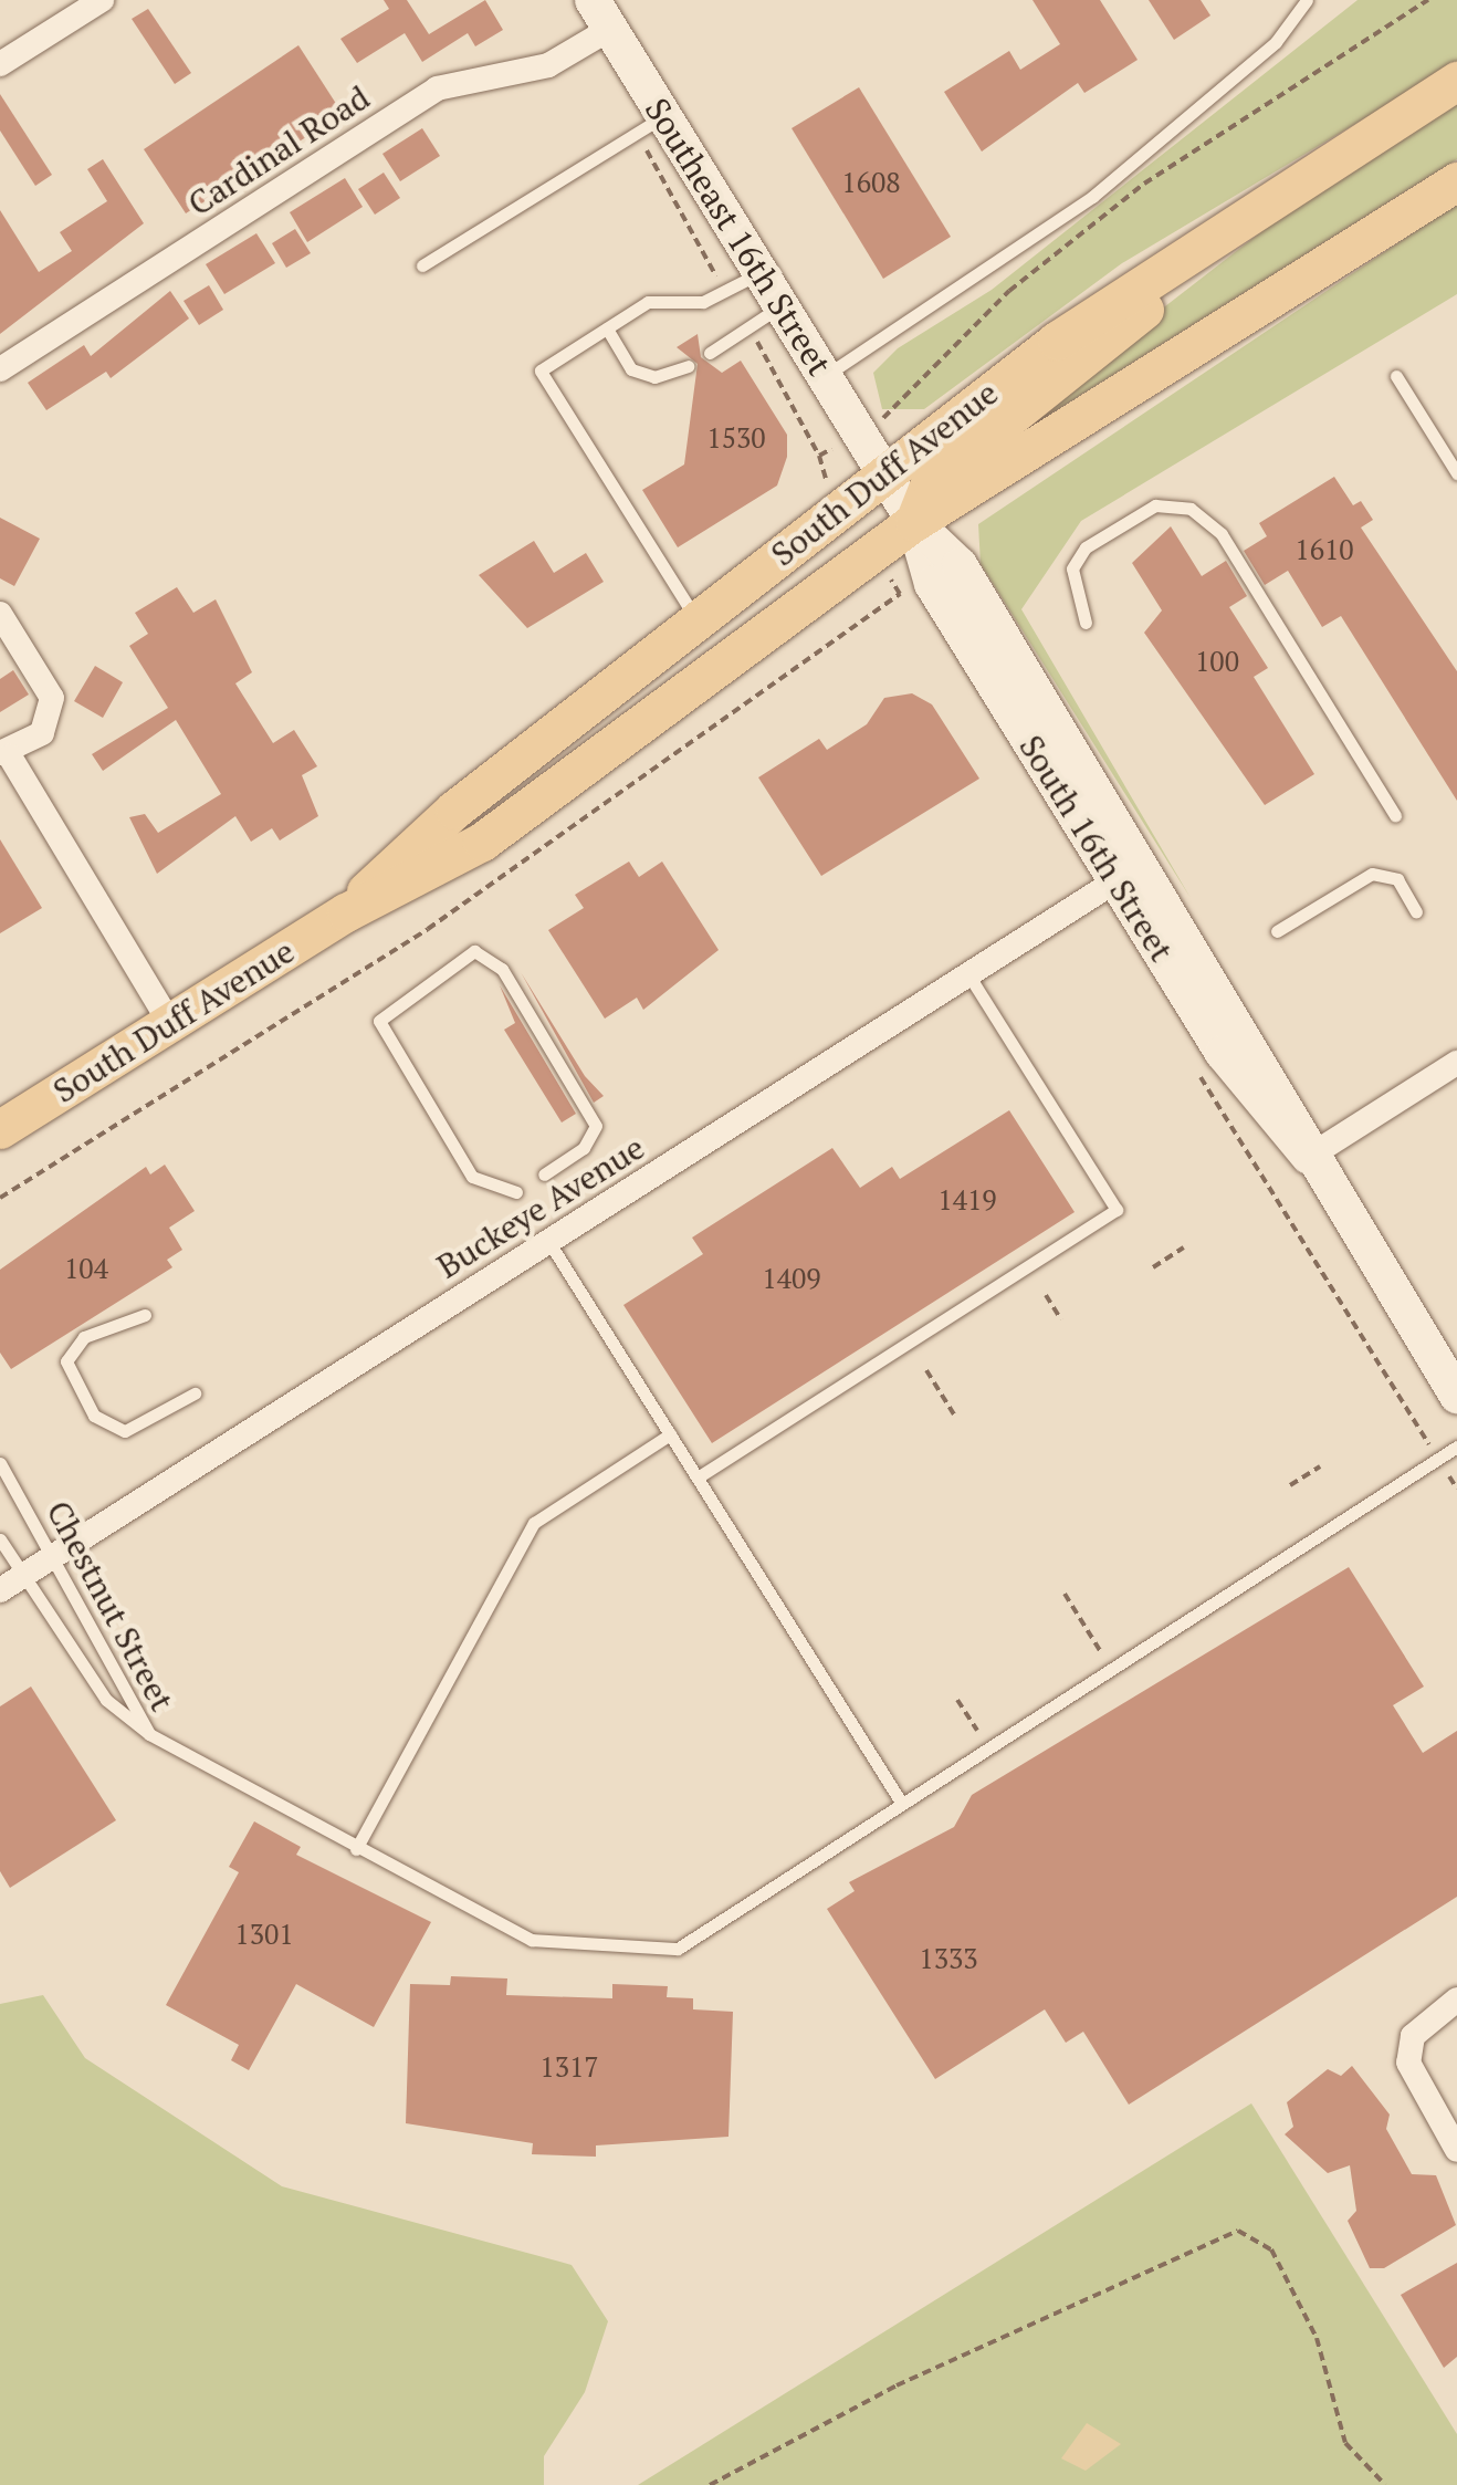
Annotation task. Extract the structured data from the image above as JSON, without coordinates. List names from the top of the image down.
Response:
{
  "streets": {
    "main road": ["Southeast 16th Street", "South Duff Avenue", "South 16th Street"],
    "street": ["Cardinal Road", "Buckeye Avenue"],
    "lane": ["Chestnut Street"]
  },
  "crossings": [
    ["Cardinal Road", "Southeast 16th Street"],
    ["Southeast 16th Street", "South Duff Avenue"],
    ["Southeast 16th Street", "South 16th Street"],
    ["South Duff Avenue", "South 16th Street"],
    ["South 16th Street", "Buckeye Avenue"],
    ["Buckeye Avenue", "Chestnut Street"]
  ],
  "house_numbers": [
    "1608",
    "1530",
    "1610",
    "100",
    "1419",
    "104",
    "1409",
    "1301",
    "1333",
    "1317"
  ]
}
